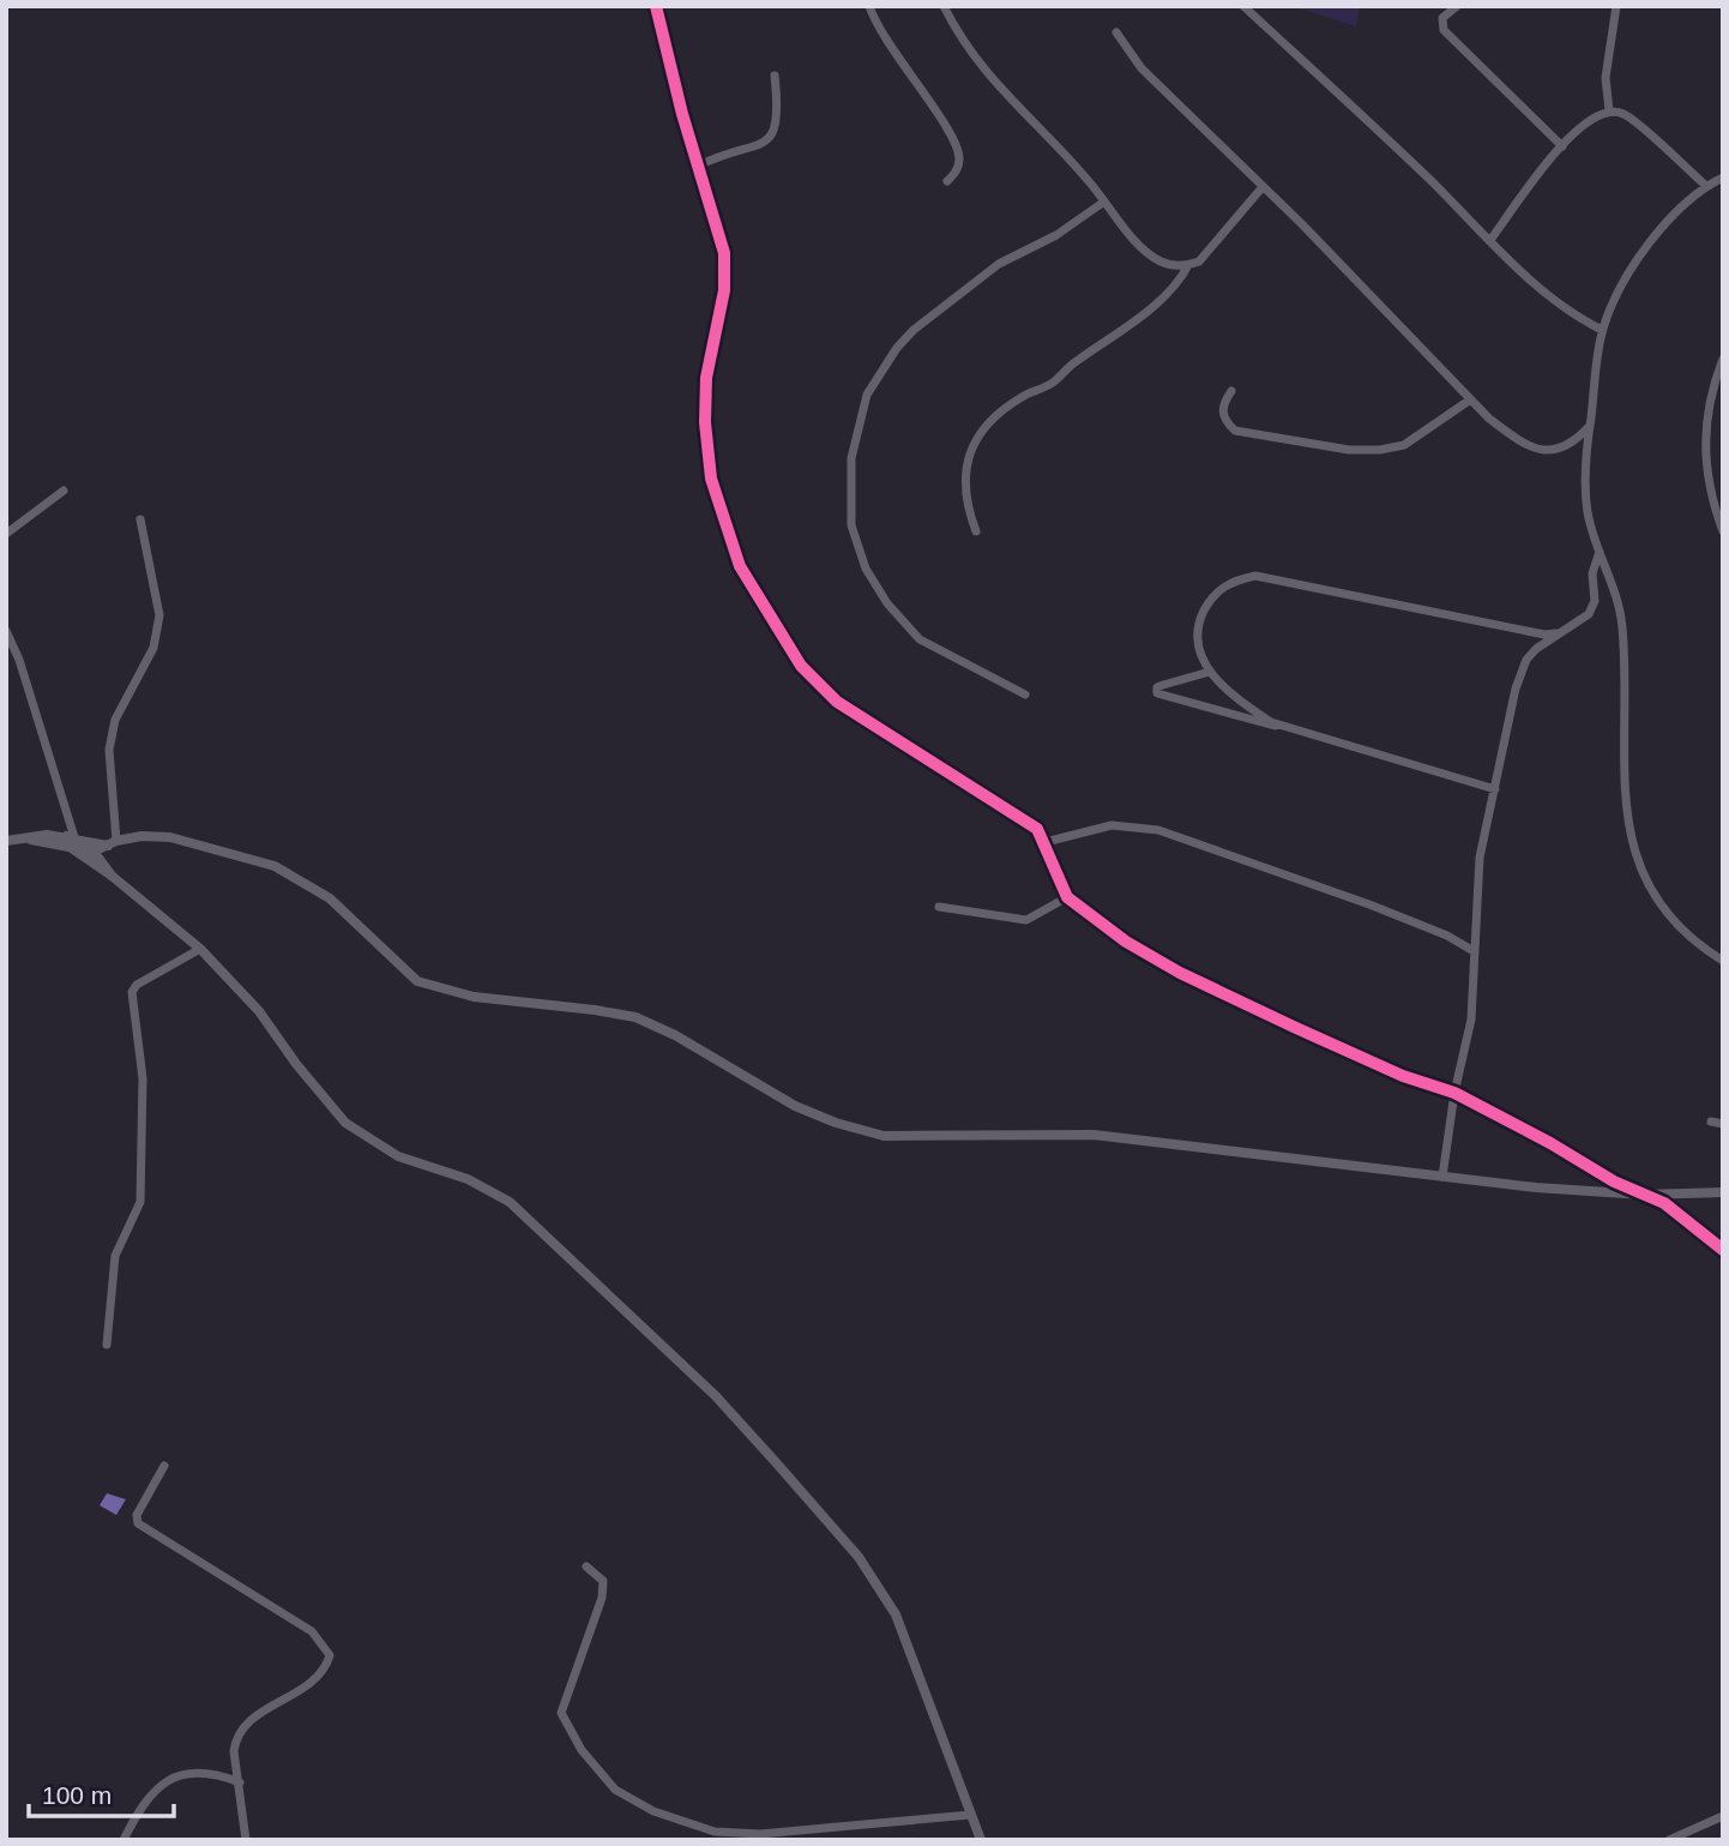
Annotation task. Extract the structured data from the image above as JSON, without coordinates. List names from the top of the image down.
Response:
{
  "scale_bar": "100 m"
}
